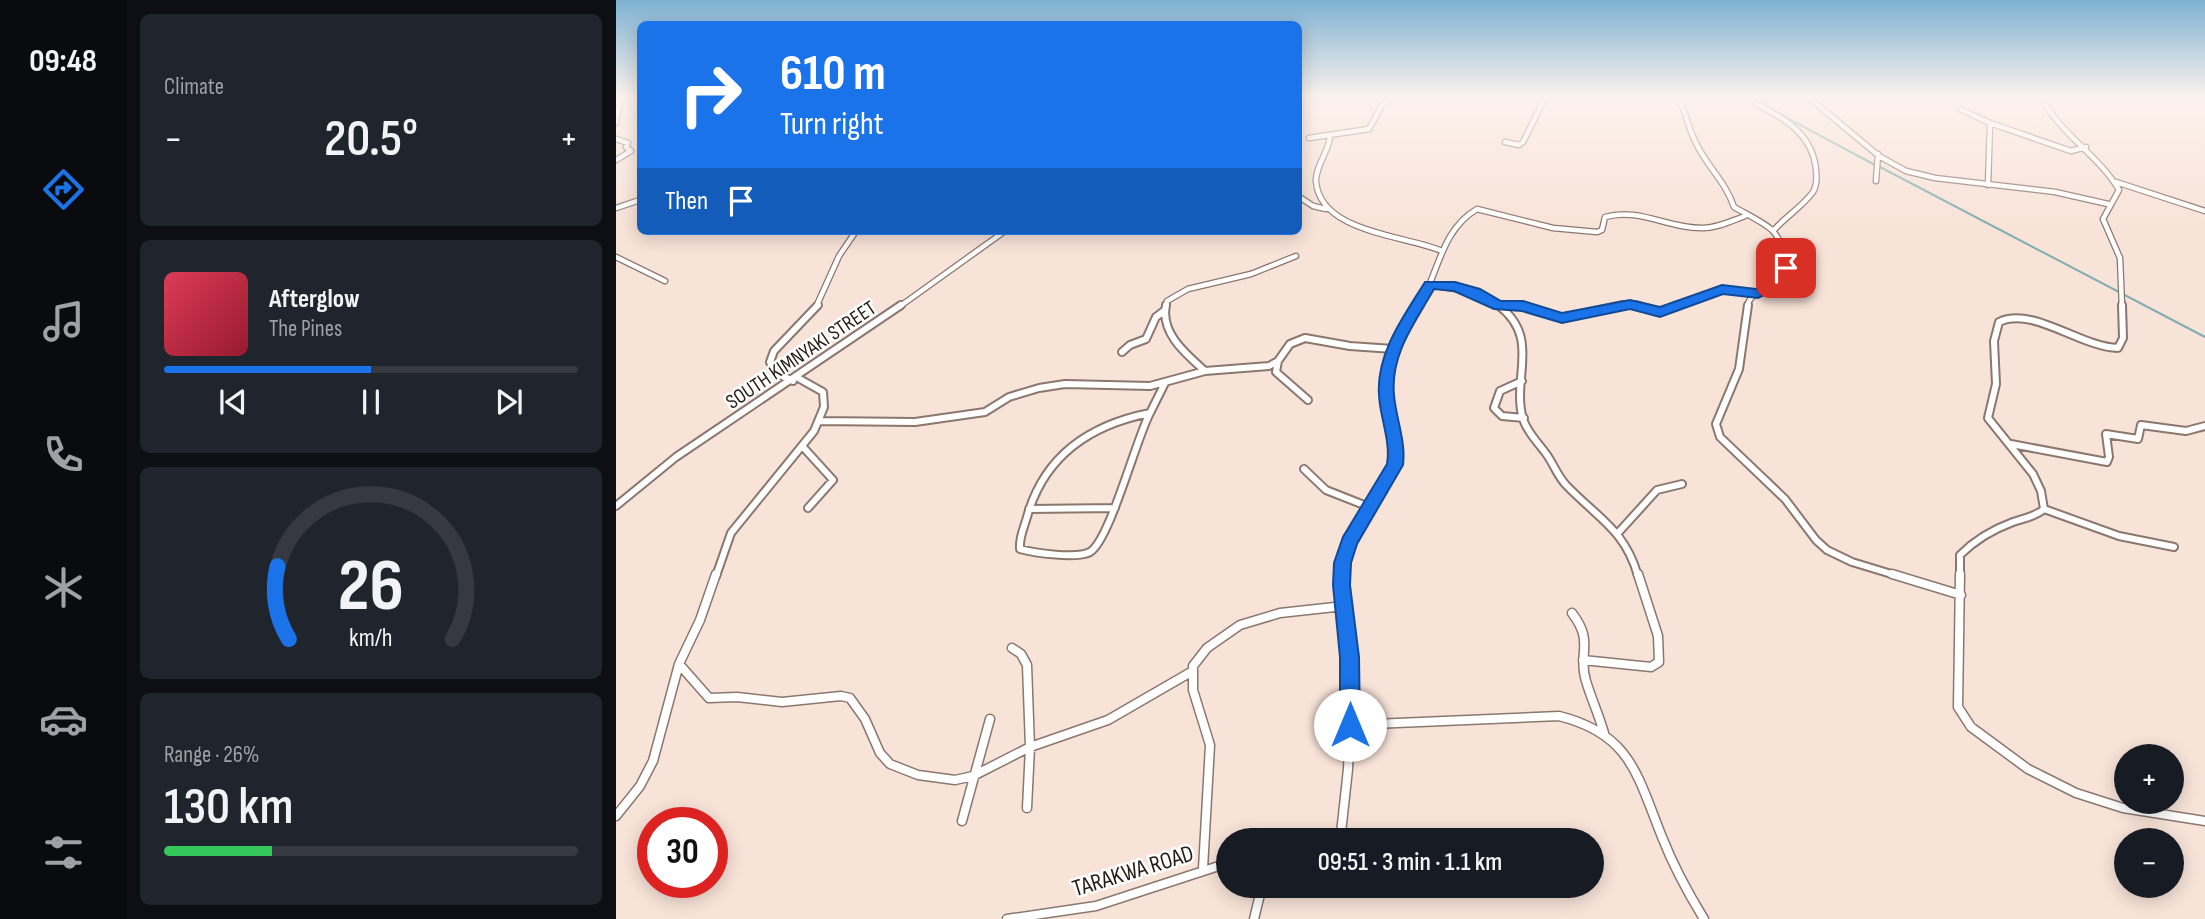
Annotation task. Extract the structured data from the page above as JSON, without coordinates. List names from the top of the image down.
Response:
{
  "streets": {
    "street": ["SOUTH KIMNYAKI STREET", "TARAKWA ROAD"]
  },
  "page": {
    "tabs": "09:48",
    "tile": [
      "Climate",
      ["Range · 26%", "130 km"]
    ],
    "turn": ["610 m", "Turn right"],
    "heat": ["−", "20.5°", "+"],
    "then": "Then",
    "song": ["Afterglow", "The Pines"],
    "map_buttons": ["+", "−"],
    "limit": "30",
    "trip": "09:51 · 3 min · 1.1 km",
    "gauge": ["26", "km/h"]
  }
}
